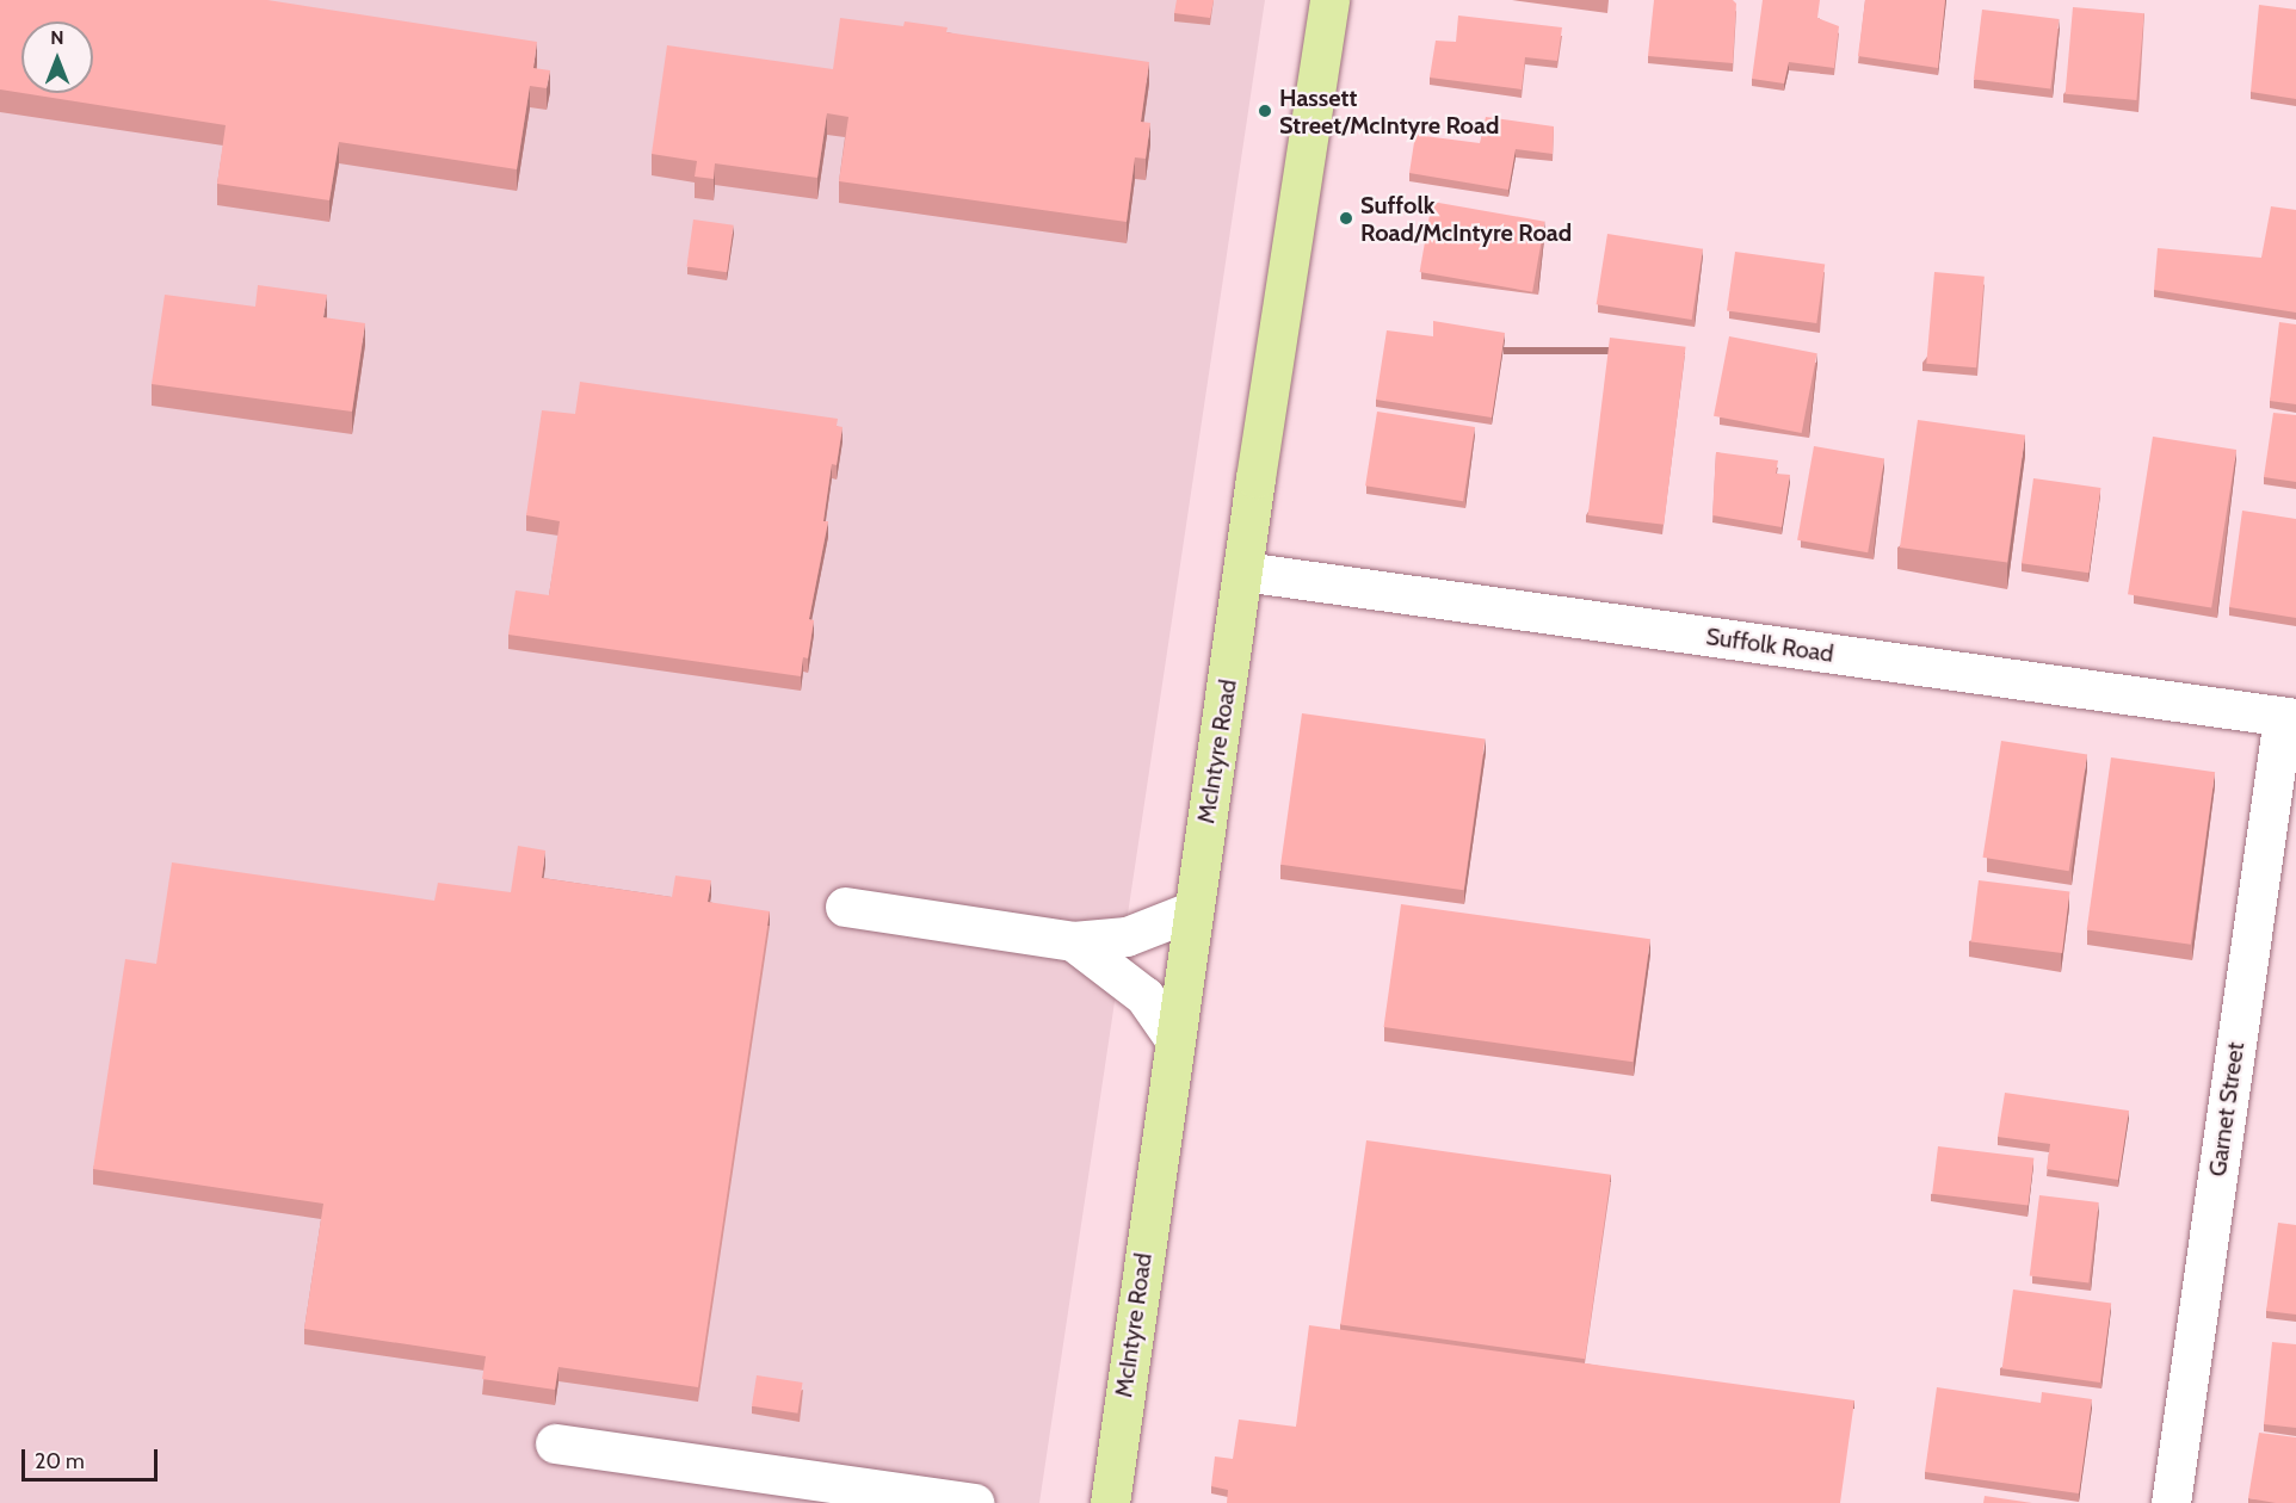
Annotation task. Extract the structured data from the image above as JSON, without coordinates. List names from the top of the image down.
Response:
{
  "streets": {
    "main road": ["McIntyre Road"],
    "street": ["Suffolk Road", "Garnet Street"]
  },
  "crossings": [
    ["Suffolk Road", "McIntyre Road"],
    ["Suffolk Road", "Garnet Street"]
  ],
  "places": ["Hassett Street/McIntyre Road", "Suffolk Road/McIntyre Road"],
  "scale_bar": "20 m",
  "north": "top"
}
